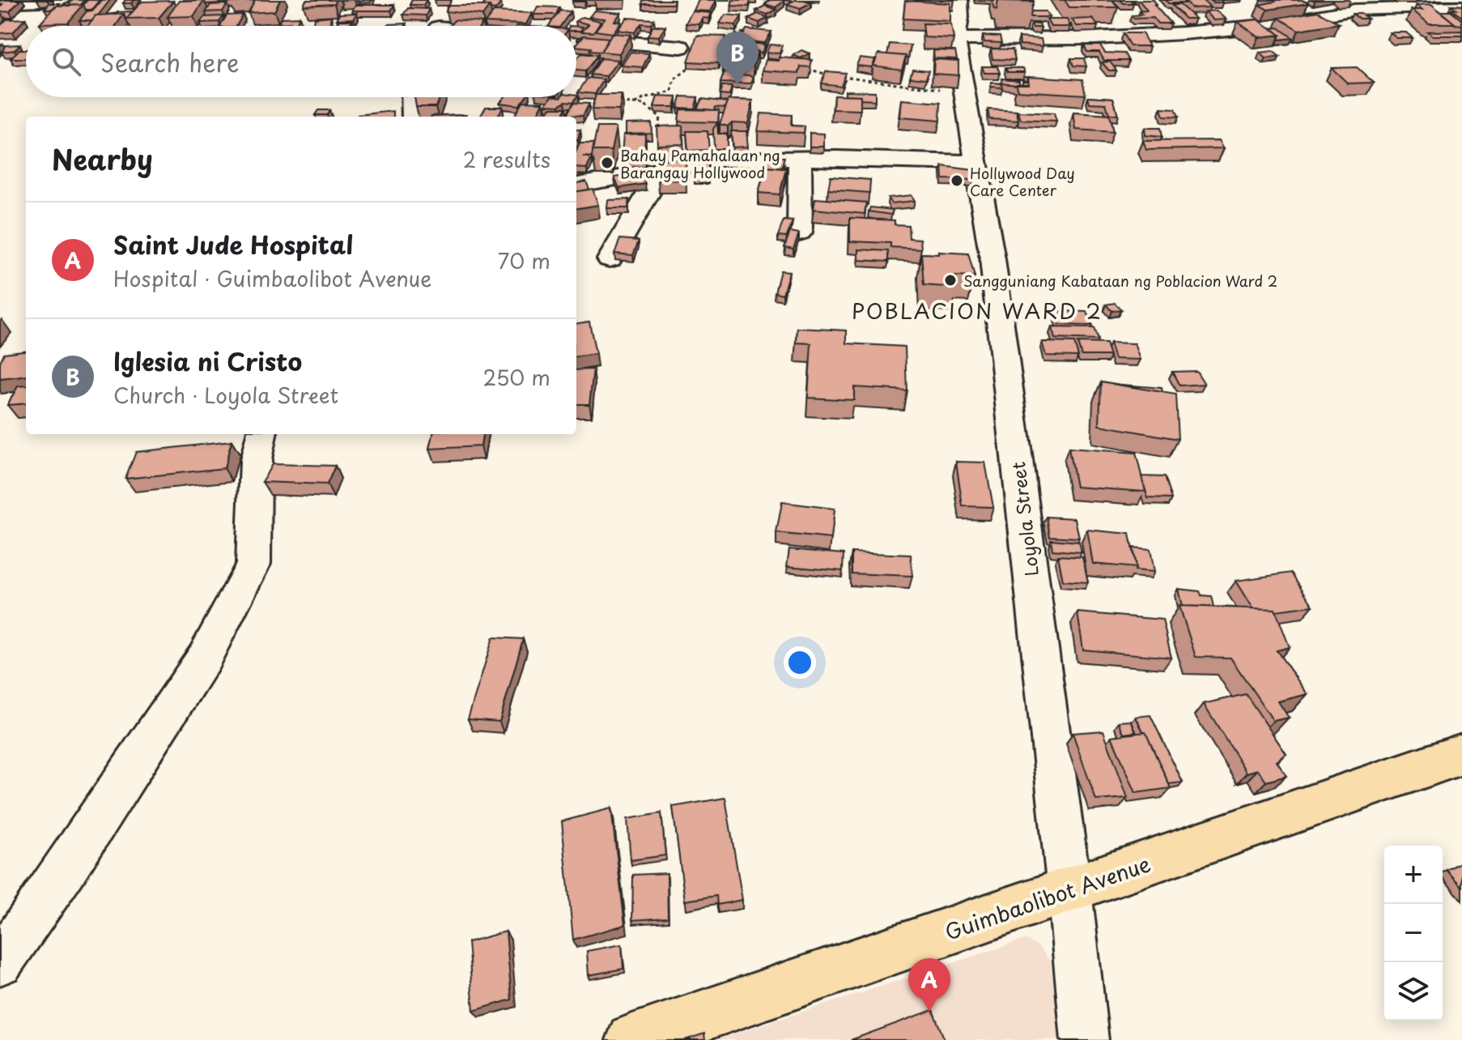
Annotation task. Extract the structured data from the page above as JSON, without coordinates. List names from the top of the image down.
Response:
{
  "streets": {
    "main road": ["Guimbaolibot Avenue"],
    "street": ["Loyola Street"]
  },
  "crossings": [
    ["Loyola Street", "Guimbaolibot Avenue"]
  ],
  "districts": ["POBLACION WARD 2"],
  "places": ["Bahay Pamahalaan ng Barangay Hollywood", "Hollywood Day Care Center", "Sangguniang Kabataan ng Poblacion Ward 2"],
  "page": {
    "search": "Search here",
    "pins": ["B", "A"],
    "heading": ["Nearby", "2 results"],
    "list": [
      {
        "mark": "A",
        "name": "Saint Jude Hospital",
        "note": "Hospital · Guimbaolibot Avenue",
        "value": "70 m"
      },
      {
        "mark": "B",
        "name": "Iglesia ni Cristo",
        "note": "Church · Loyola Street",
        "value": "250 m"
      }
    ],
    "map_buttons": ["+", "−"]
  }
}
